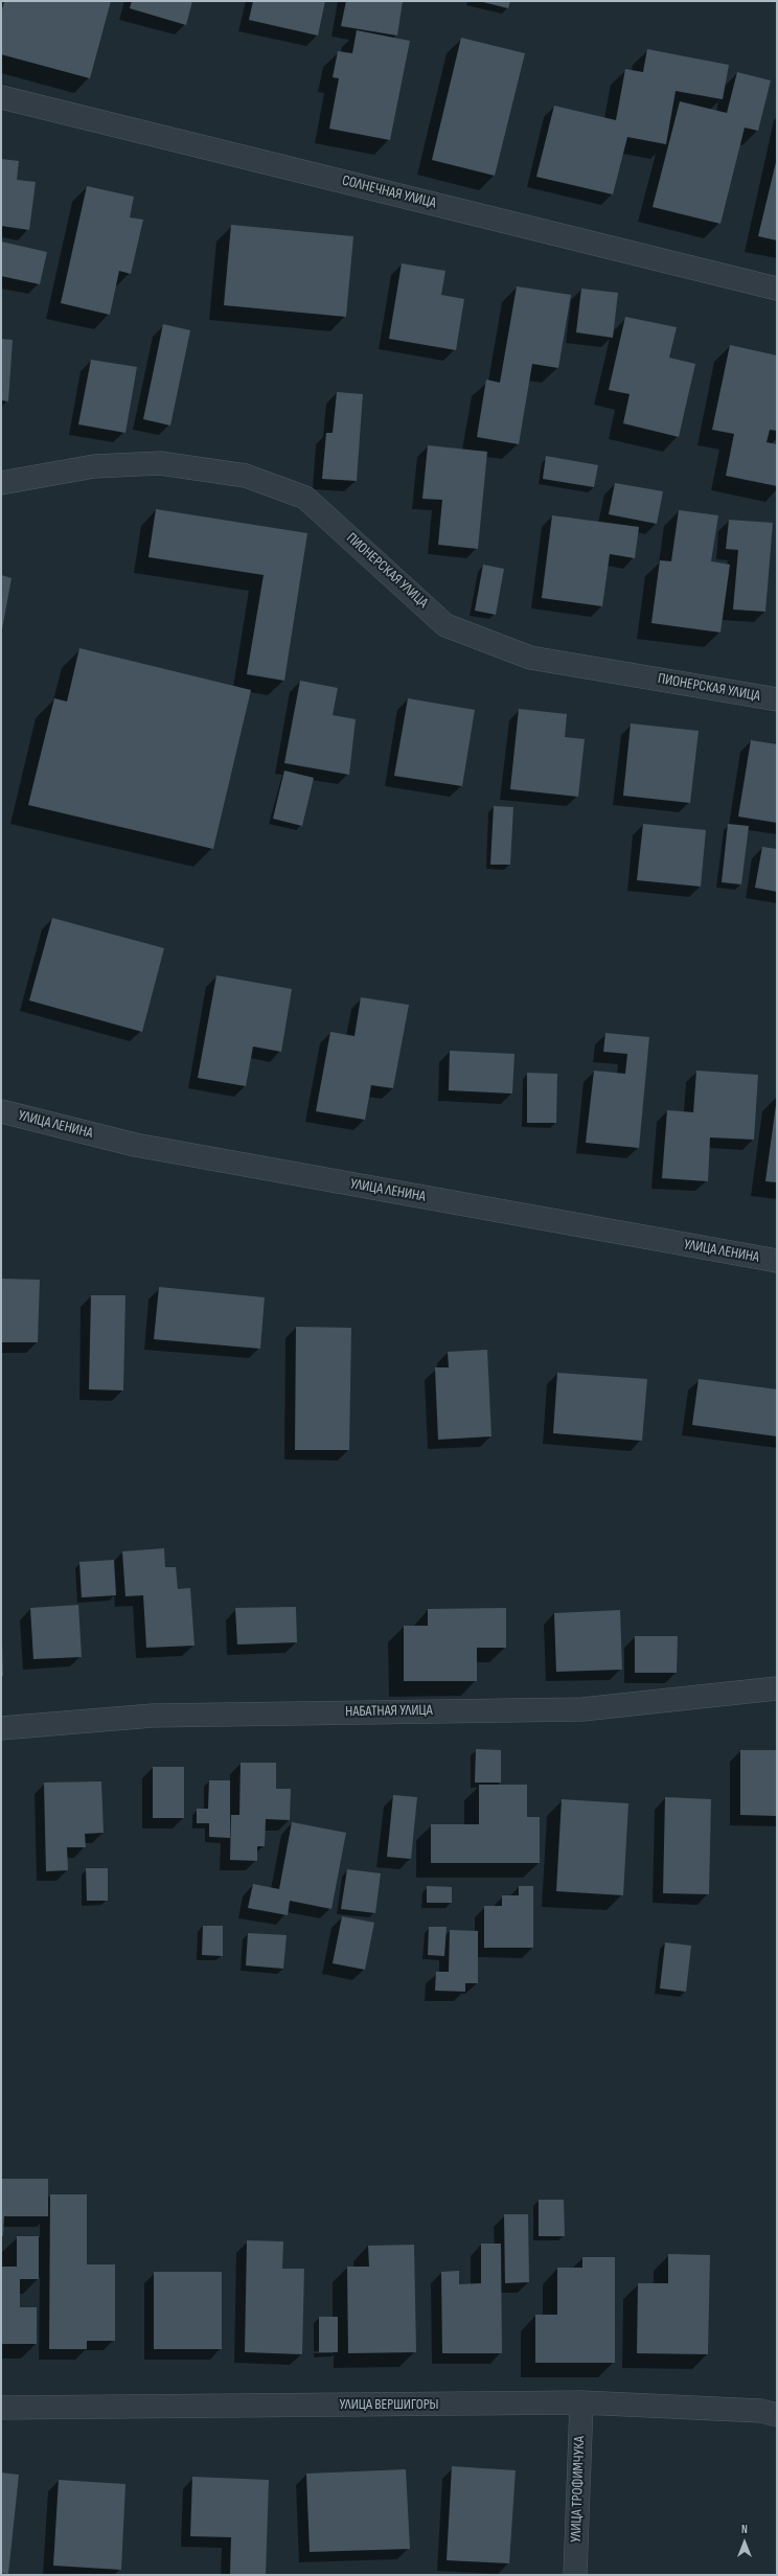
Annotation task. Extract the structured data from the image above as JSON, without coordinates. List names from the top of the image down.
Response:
{
  "streets": {
    "street": [
      "СОЛНЕЧНАЯ УЛИЦА",
      "ПИОНЕРСКАЯ УЛИЦА",
      "УЛИЦА ЛЕНИНА",
      "НАБАТНАЯ УЛИЦА",
      "УЛИЦА ВЕРШИГОРЫ",
      "УЛИЦА ТРОФИМЧУКА"
    ]
  },
  "crossings": [
    ["УЛИЦА ВЕРШИГОРЫ", "УЛИЦА ТРОФИМЧУКА"]
  ],
  "north": "top"
}
